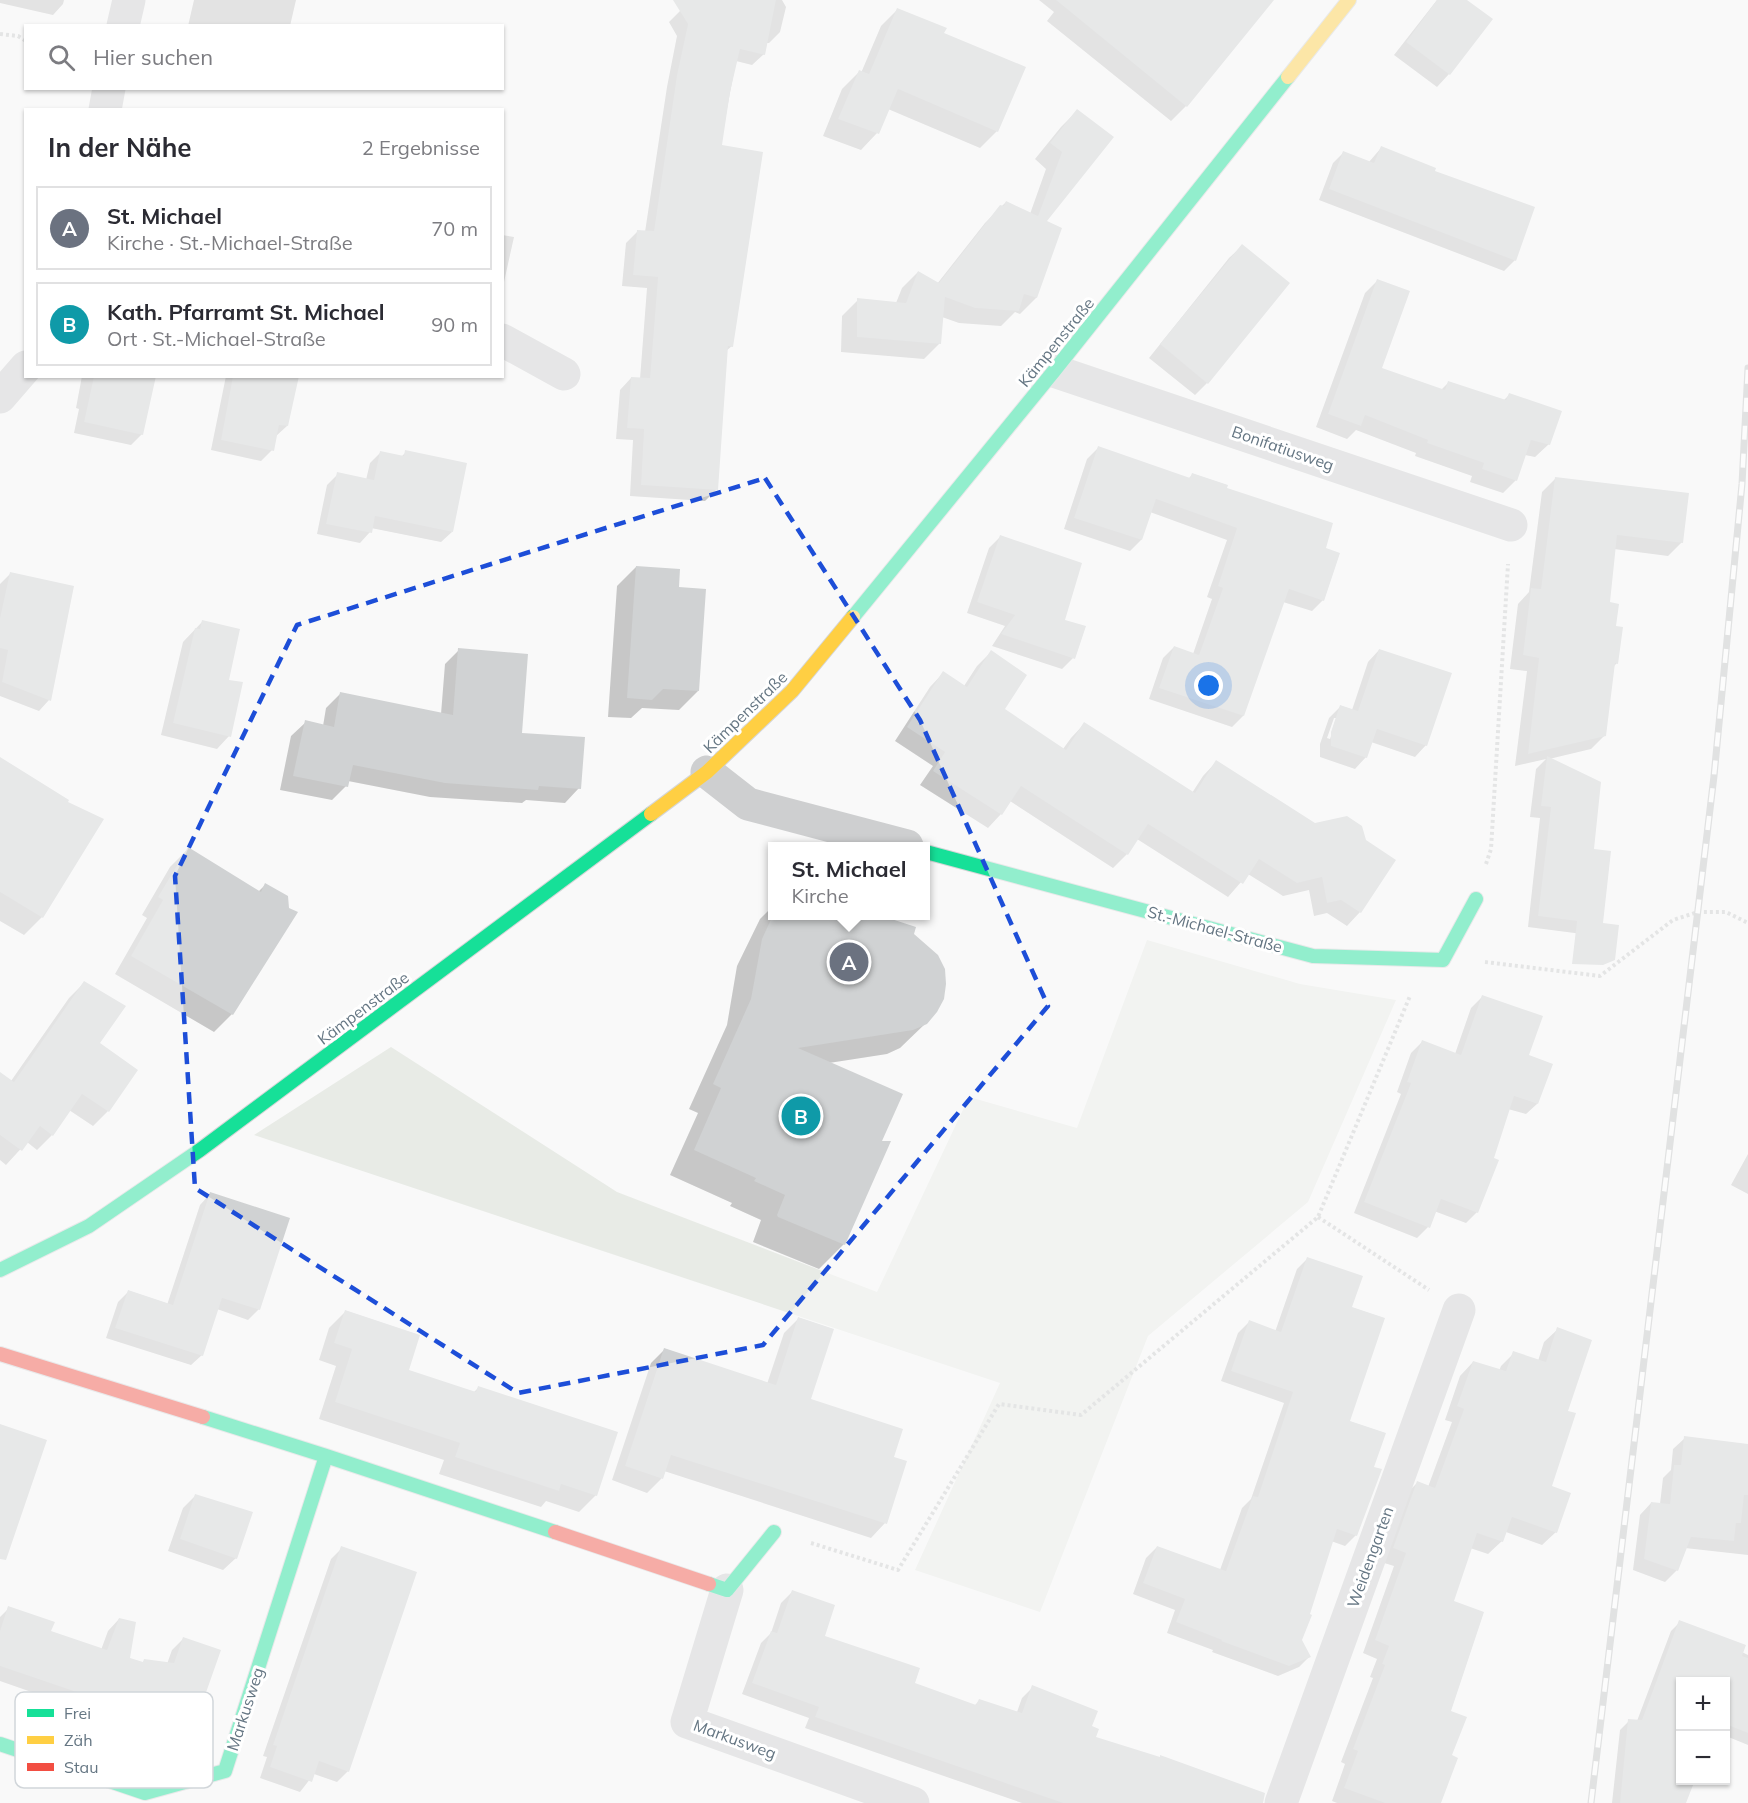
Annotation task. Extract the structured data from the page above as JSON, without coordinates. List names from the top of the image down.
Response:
{
  "streets": {
    "street": [
      "Kämpenstraße",
      "Bonifatiusweg",
      "St.-Michael-Straße",
      "Weidengarten",
      "Markusweg"
    ]
  },
  "crossings": [
    ["Kämpenstraße", "Bonifatiusweg"]
  ],
  "legend": ["Frei", "Zäh", "Stau"],
  "page": {
    "search": "Hier suchen",
    "heading": ["In der Nähe", "2 Ergebnisse"],
    "list": [
      {
        "mark": "A",
        "name": "St. Michael",
        "note": "Kirche · St.-Michael-Straße",
        "value": "70 m"
      },
      {
        "mark": "B",
        "name": "Kath. Pfarramt St. Michael",
        "note": "Ort · St.-Michael-Straße",
        "value": "90 m"
      }
    ],
    "popup": ["St. Michael", "Kirche"],
    "pins": ["A", "B"],
    "map_buttons": ["+", "−"]
  }
}
